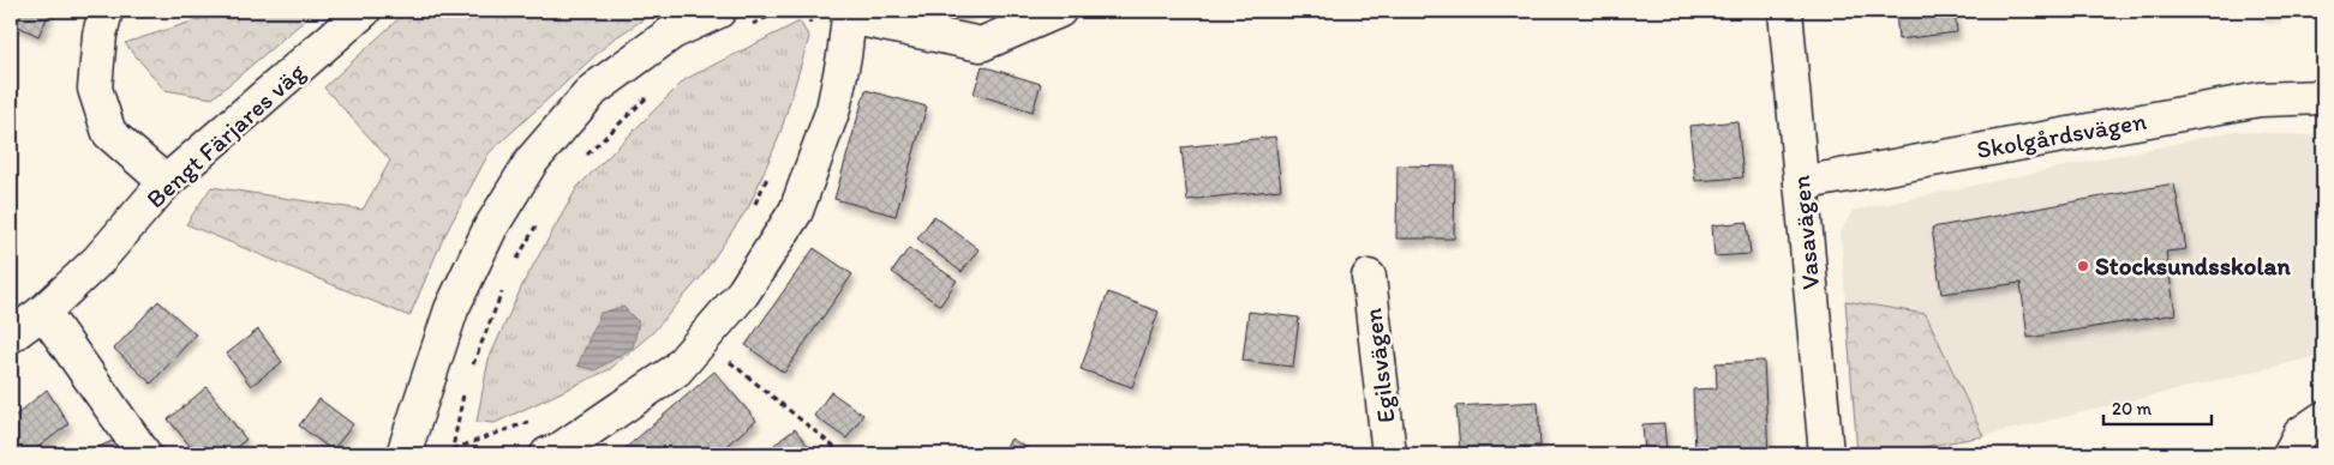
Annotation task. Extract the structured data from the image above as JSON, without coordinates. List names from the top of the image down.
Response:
{
  "streets": {
    "street": [
      "Bengt Färjares väg",
      "Skolgårdsvägen",
      "Vasavägen",
      "Egilsvägen"
    ]
  },
  "crossings": [
    ["Skolgårdsvägen", "Vasavägen"]
  ],
  "places": ["Stocksundsskolan"],
  "scale_bar": "20 m"
}
